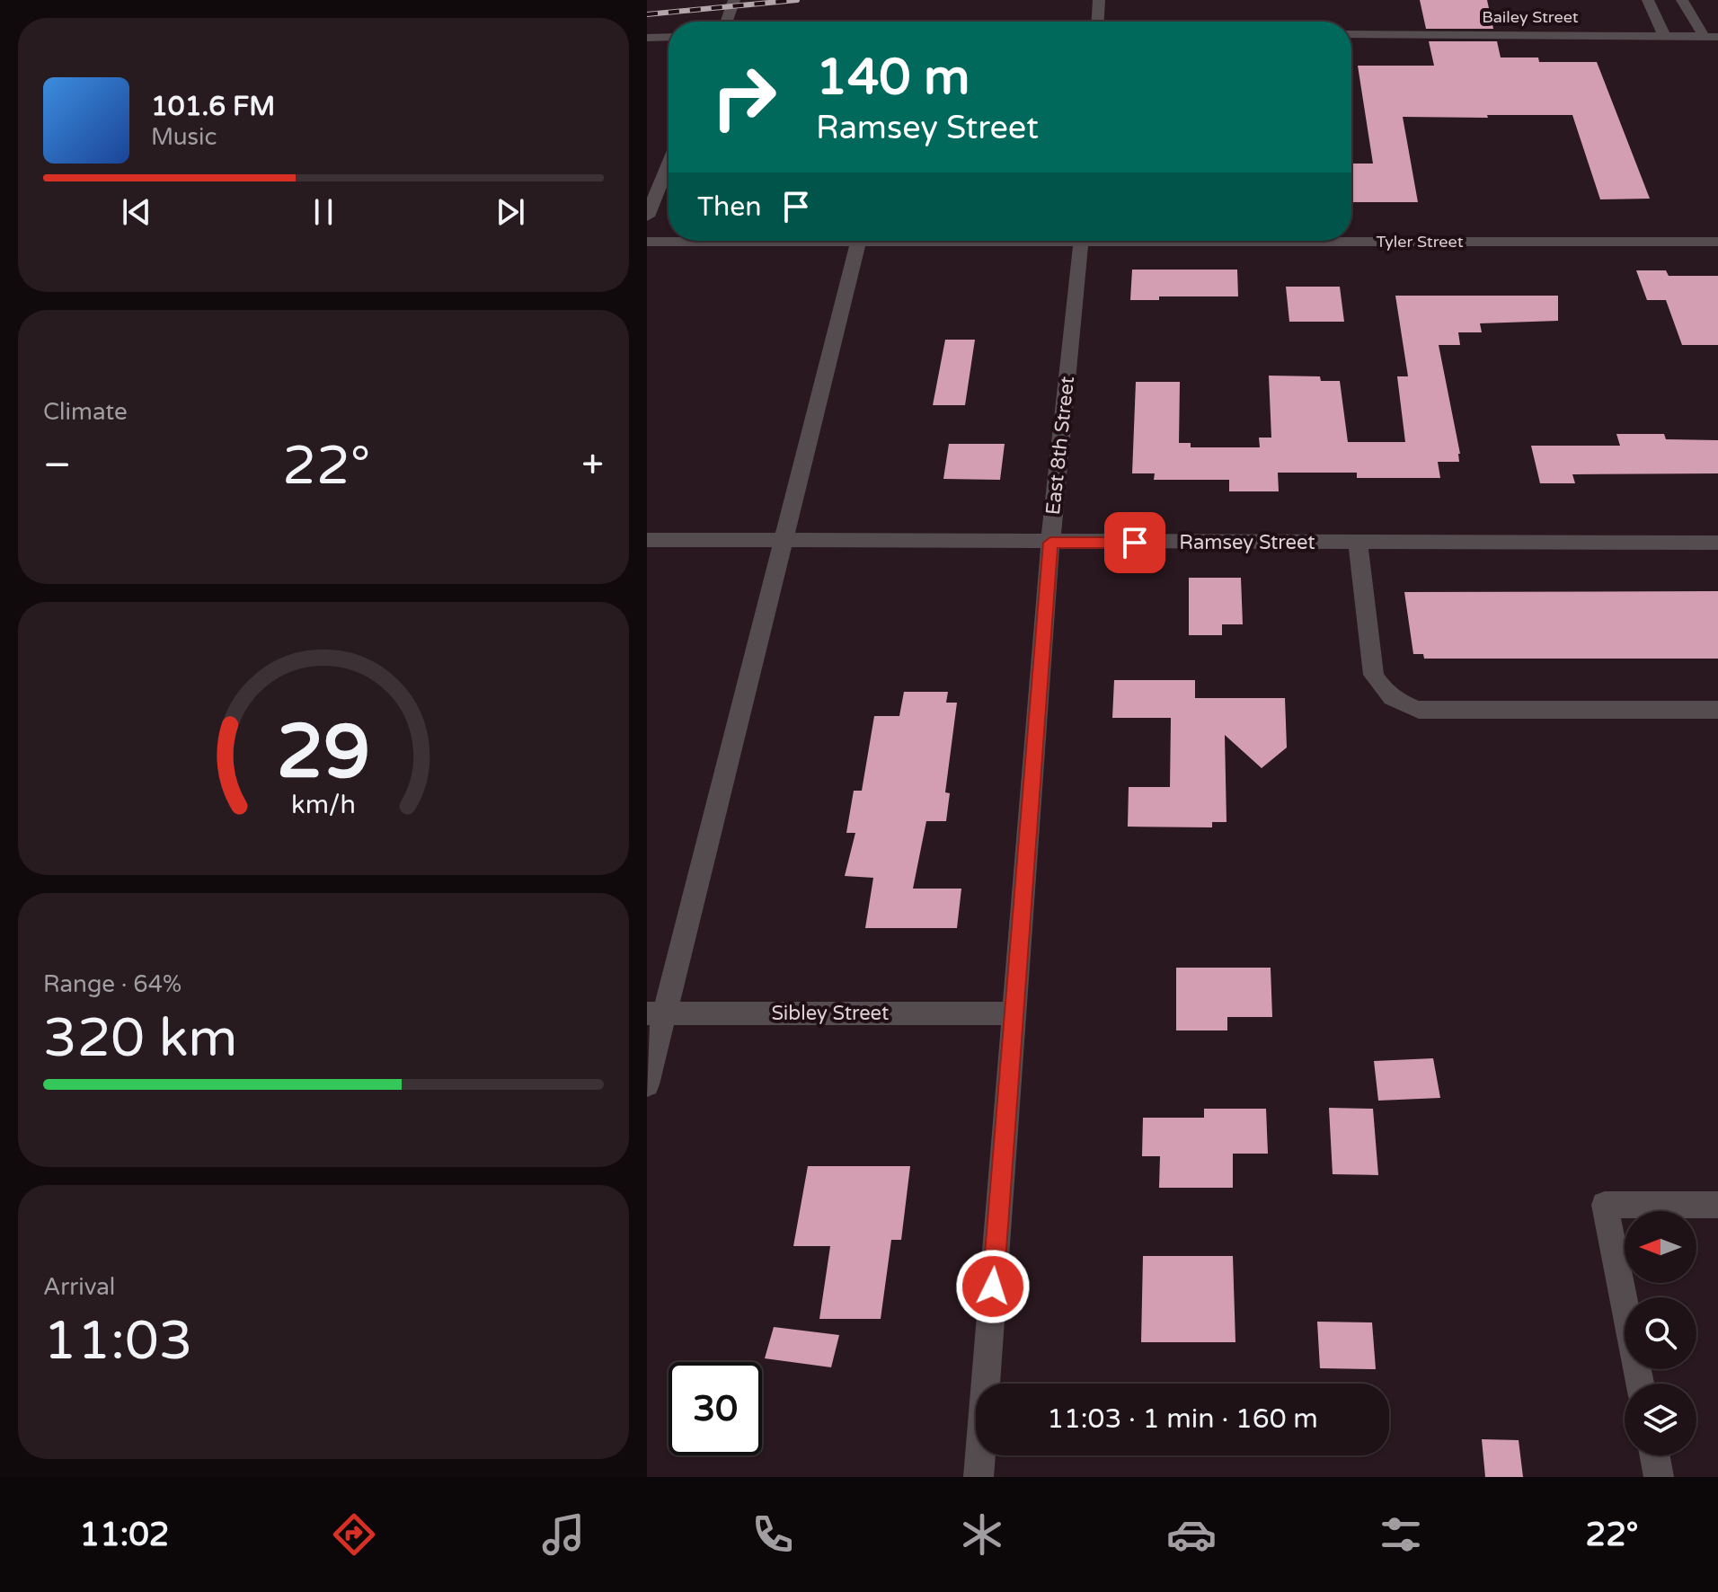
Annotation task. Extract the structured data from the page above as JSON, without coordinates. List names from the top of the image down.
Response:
{
  "streets": {
    "street": [
      "Bailey Street",
      "Tyler Street",
      "East 8th Street",
      "Ramsey Street",
      "Sibley Street"
    ]
  },
  "crossings": [
    ["East 8th Street", "Ramsey Street"],
    ["East 8th Street", "Sibley Street"]
  ],
  "north": "left",
  "page": {
    "turn": ["140 m", "Ramsey Street"],
    "song": ["101.6 FM", "Music"],
    "then": "Then",
    "tile": [
      "Climate",
      ["Range · 64%", "320 km"],
      ["Arrival", "11:03"]
    ],
    "heat": ["−", "22°", "+"],
    "limit": "30",
    "trip": "11:03 · 1 min · 160 m",
    "tabs": ["11:02", "22°"],
    "gauge": ["29", "km/h"]
  }
}
